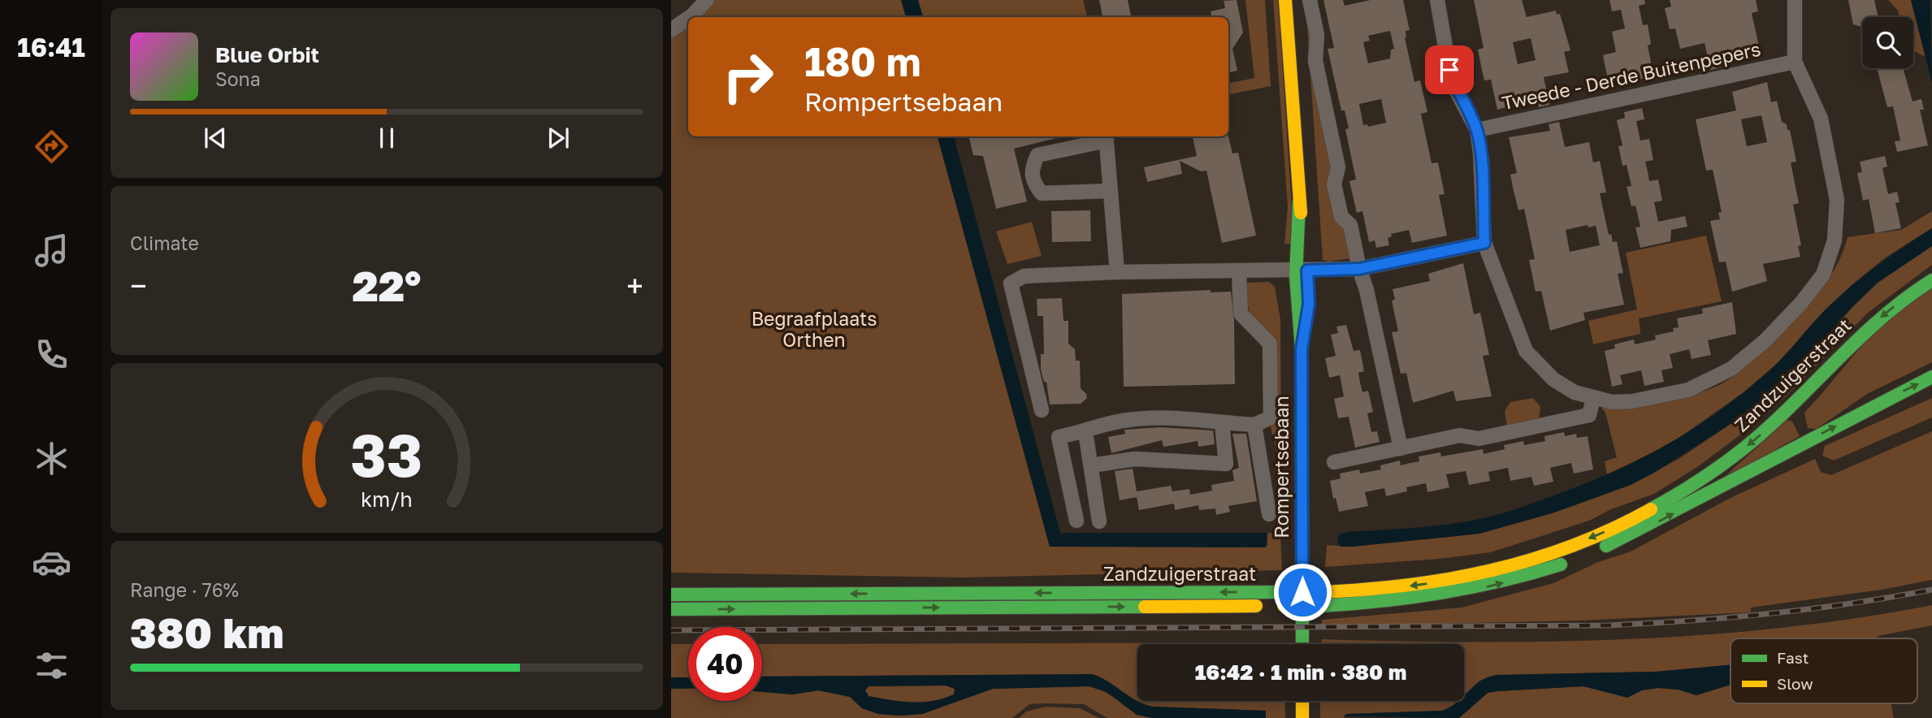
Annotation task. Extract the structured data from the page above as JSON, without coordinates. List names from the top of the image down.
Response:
{
  "streets": {
    "main road": ["Zandzuigerstraat", "Rompertsebaan"],
    "street": ["Tweede - Derde Buitenpepers"]
  },
  "parks": ["Begraafplaats Orthen"],
  "legend": ["Fast", "Slow"],
  "page": {
    "tabs": "16:41",
    "turn": ["180 m", "Rompertsebaan"],
    "song": ["Blue Orbit", "Sona"],
    "tile": [
      "Climate",
      ["Range · 76%", "380 km"]
    ],
    "heat": ["−", "22°", "+"],
    "limit": "40",
    "trip": "16:42 · 1 min · 380 m",
    "gauge": ["33", "km/h"]
  }
}
